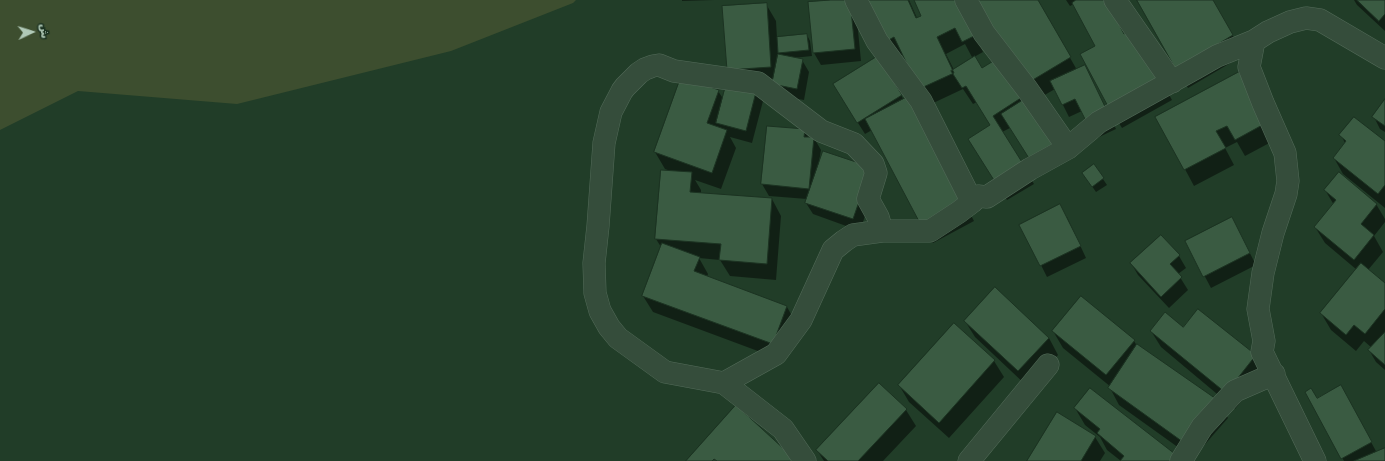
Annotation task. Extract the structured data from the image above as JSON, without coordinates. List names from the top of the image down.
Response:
{
  "north": "right"
}
